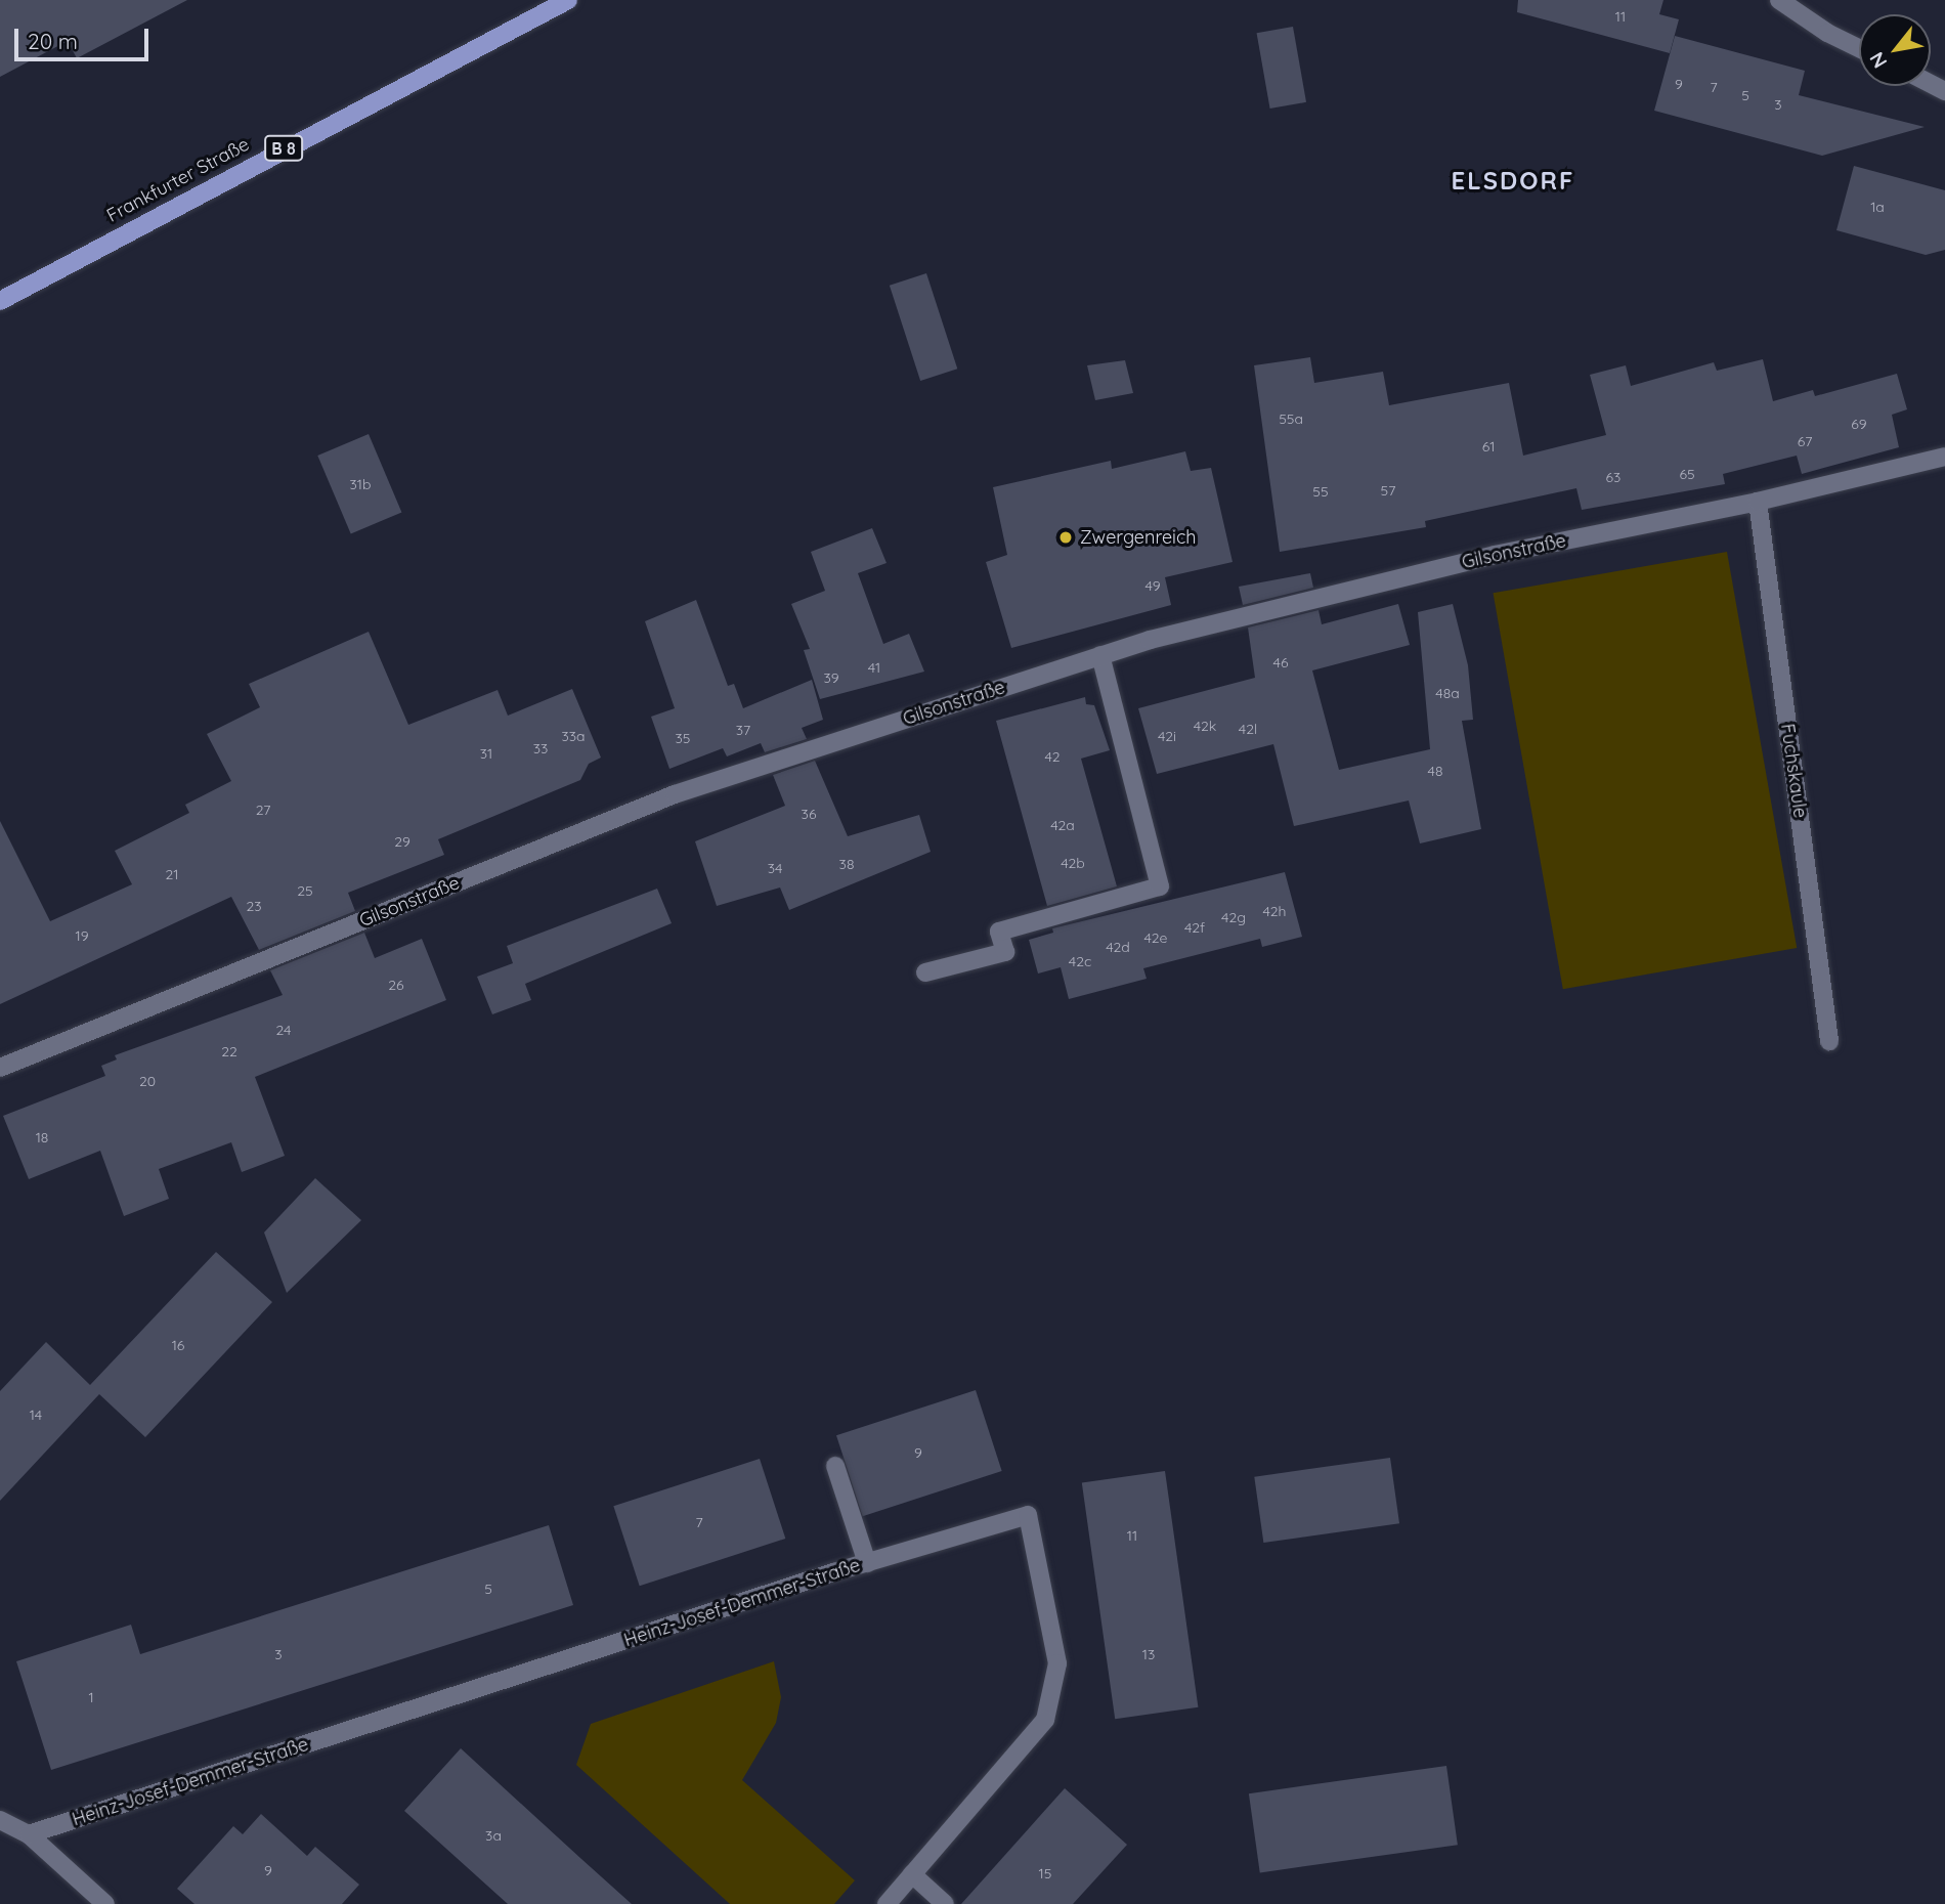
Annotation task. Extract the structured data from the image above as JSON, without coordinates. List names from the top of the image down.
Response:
{
  "streets": {
    "main road": ["B 8", "Frankfurter Straße"],
    "street": ["Gilsonstraße", "Fuchskaule", "Heinz-Josef-Demmer-Straße"]
  },
  "crossings": [
    ["Gilsonstraße", "Fuchskaule"]
  ],
  "districts": ["ELSDORF"],
  "places": ["Zwergenreich"],
  "house_numbers": [
    "11",
    "9",
    "7",
    "5",
    "3",
    "1a",
    "55a",
    "69",
    "67",
    "61",
    "65",
    "63",
    "31b",
    "57",
    "55",
    "49",
    "46",
    "41",
    "39",
    "48a",
    "42k",
    "42l",
    "37",
    "33a",
    "42i",
    "35",
    "33",
    "31",
    "42",
    "48",
    "27",
    "36",
    "42a",
    "29",
    "42b",
    "38",
    "34",
    "21",
    "25",
    "23",
    "42h",
    "42g",
    "42f",
    "19",
    "42e",
    "42d",
    "42c",
    "26",
    "24",
    "22",
    "20",
    "18",
    "16",
    "14",
    "9",
    "7",
    "11",
    "5",
    "3",
    "13",
    "1",
    "3a",
    "9",
    "15"
  ],
  "scale_bar": "20 m",
  "north": "bottom left"
}
